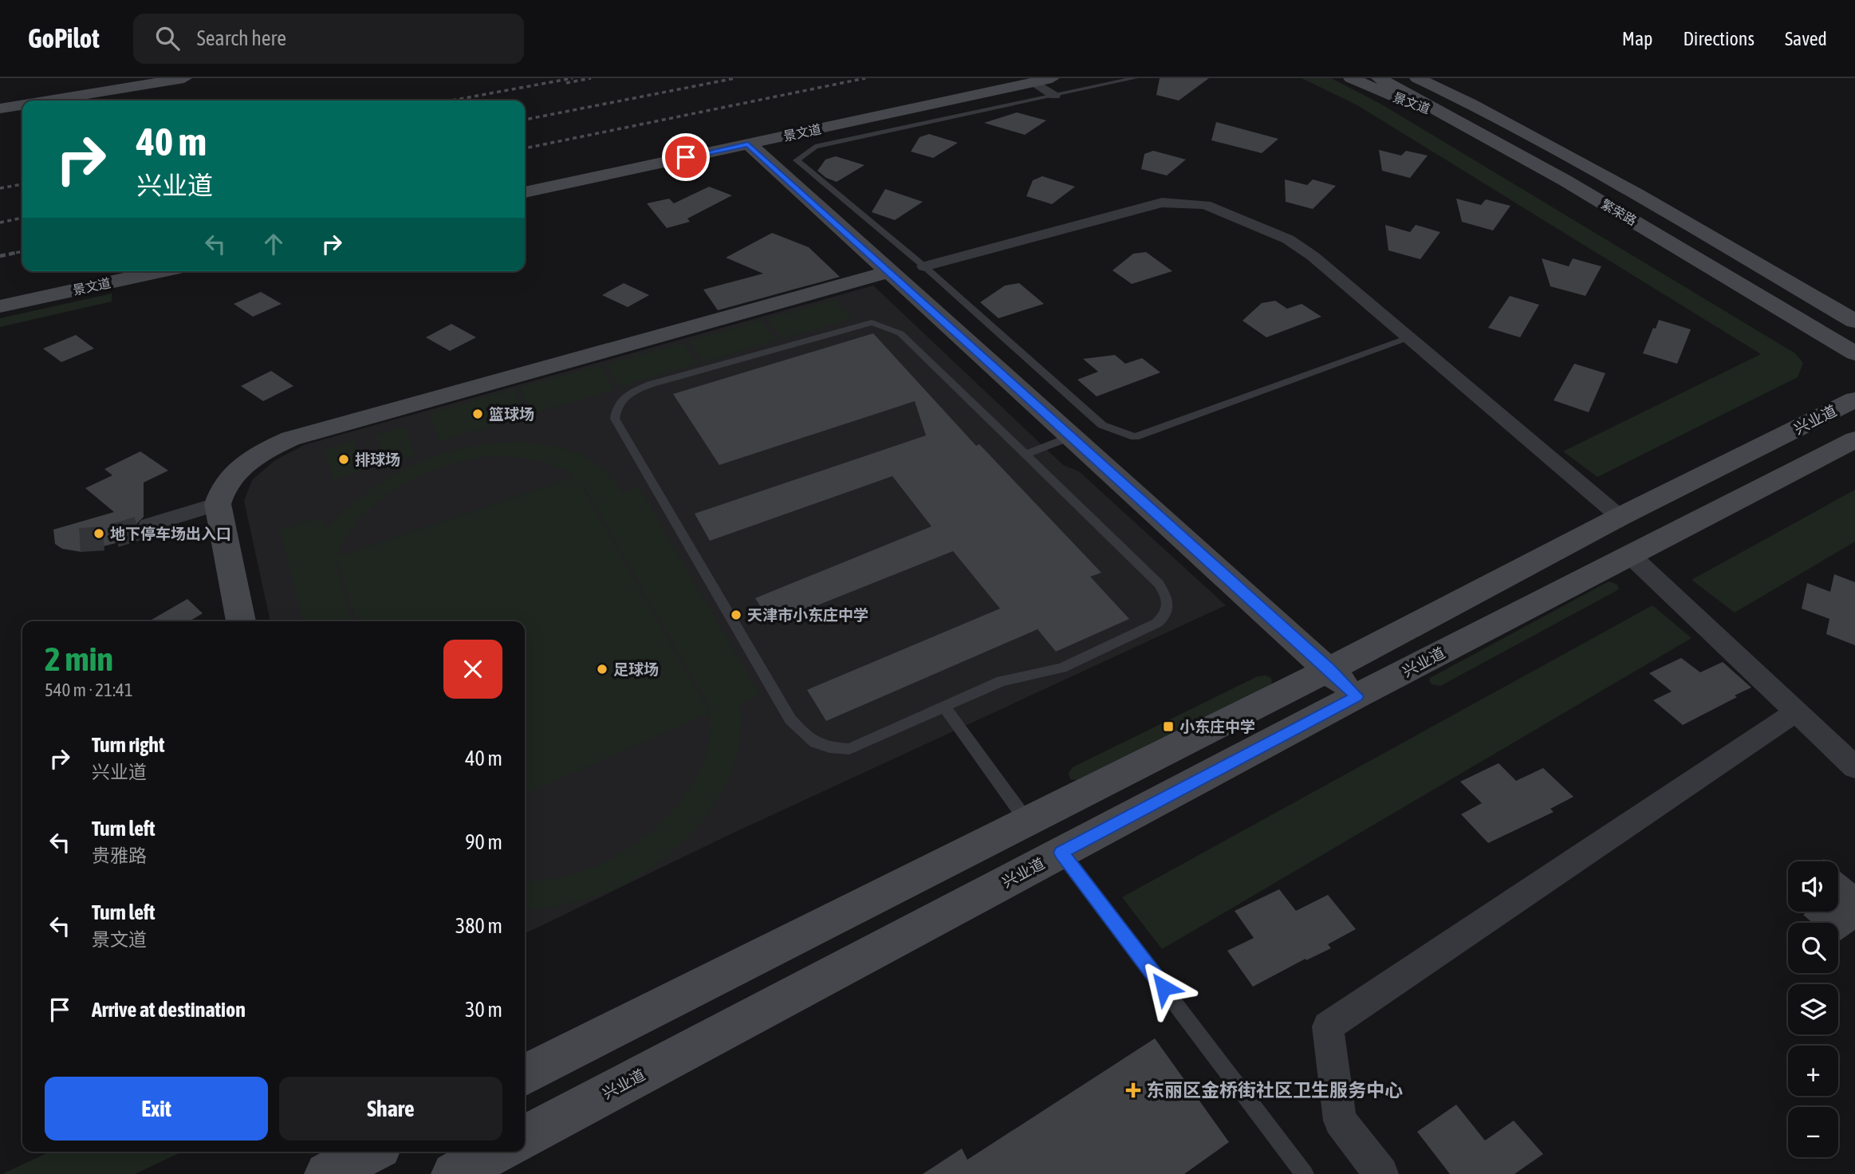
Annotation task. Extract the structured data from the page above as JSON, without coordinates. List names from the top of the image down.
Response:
{
  "streets": {
    "main road": ["景文道", "繁荣路", "兴业道"]
  },
  "crossings": [
    ["景文道", "繁荣路"]
  ],
  "places": {
    "other": [
      "篮球场",
      "排球场",
      "地下停车场出入口",
      "天津市小东庄中学",
      "足球场"
    ],
    "transit": ["小东庄中学"],
    "health": ["东丽区金桥街社区卫生服务中心"]
  },
  "page": {
    "header": "GoPilot",
    "search": "Search here",
    "nav": ["Map", "Directions", "Saved"],
    "turn": ["40 m", "兴业道"],
    "heading": ["2 min", "540 m · 21:41"],
    "list": [
      {
        "name": "Turn right",
        "note": "兴业道",
        "value": "40 m"
      },
      {
        "name": "Turn left",
        "note": "贵雅路",
        "value": "90 m"
      },
      {
        "name": "Turn left",
        "note": "景文道",
        "value": "380 m"
      },
      {
        "name": "Arrive at destination",
        "value": "30 m"
      }
    ],
    "map_buttons": ["+", "−"],
    "buttons": ["Exit", "Share"]
  }
}
